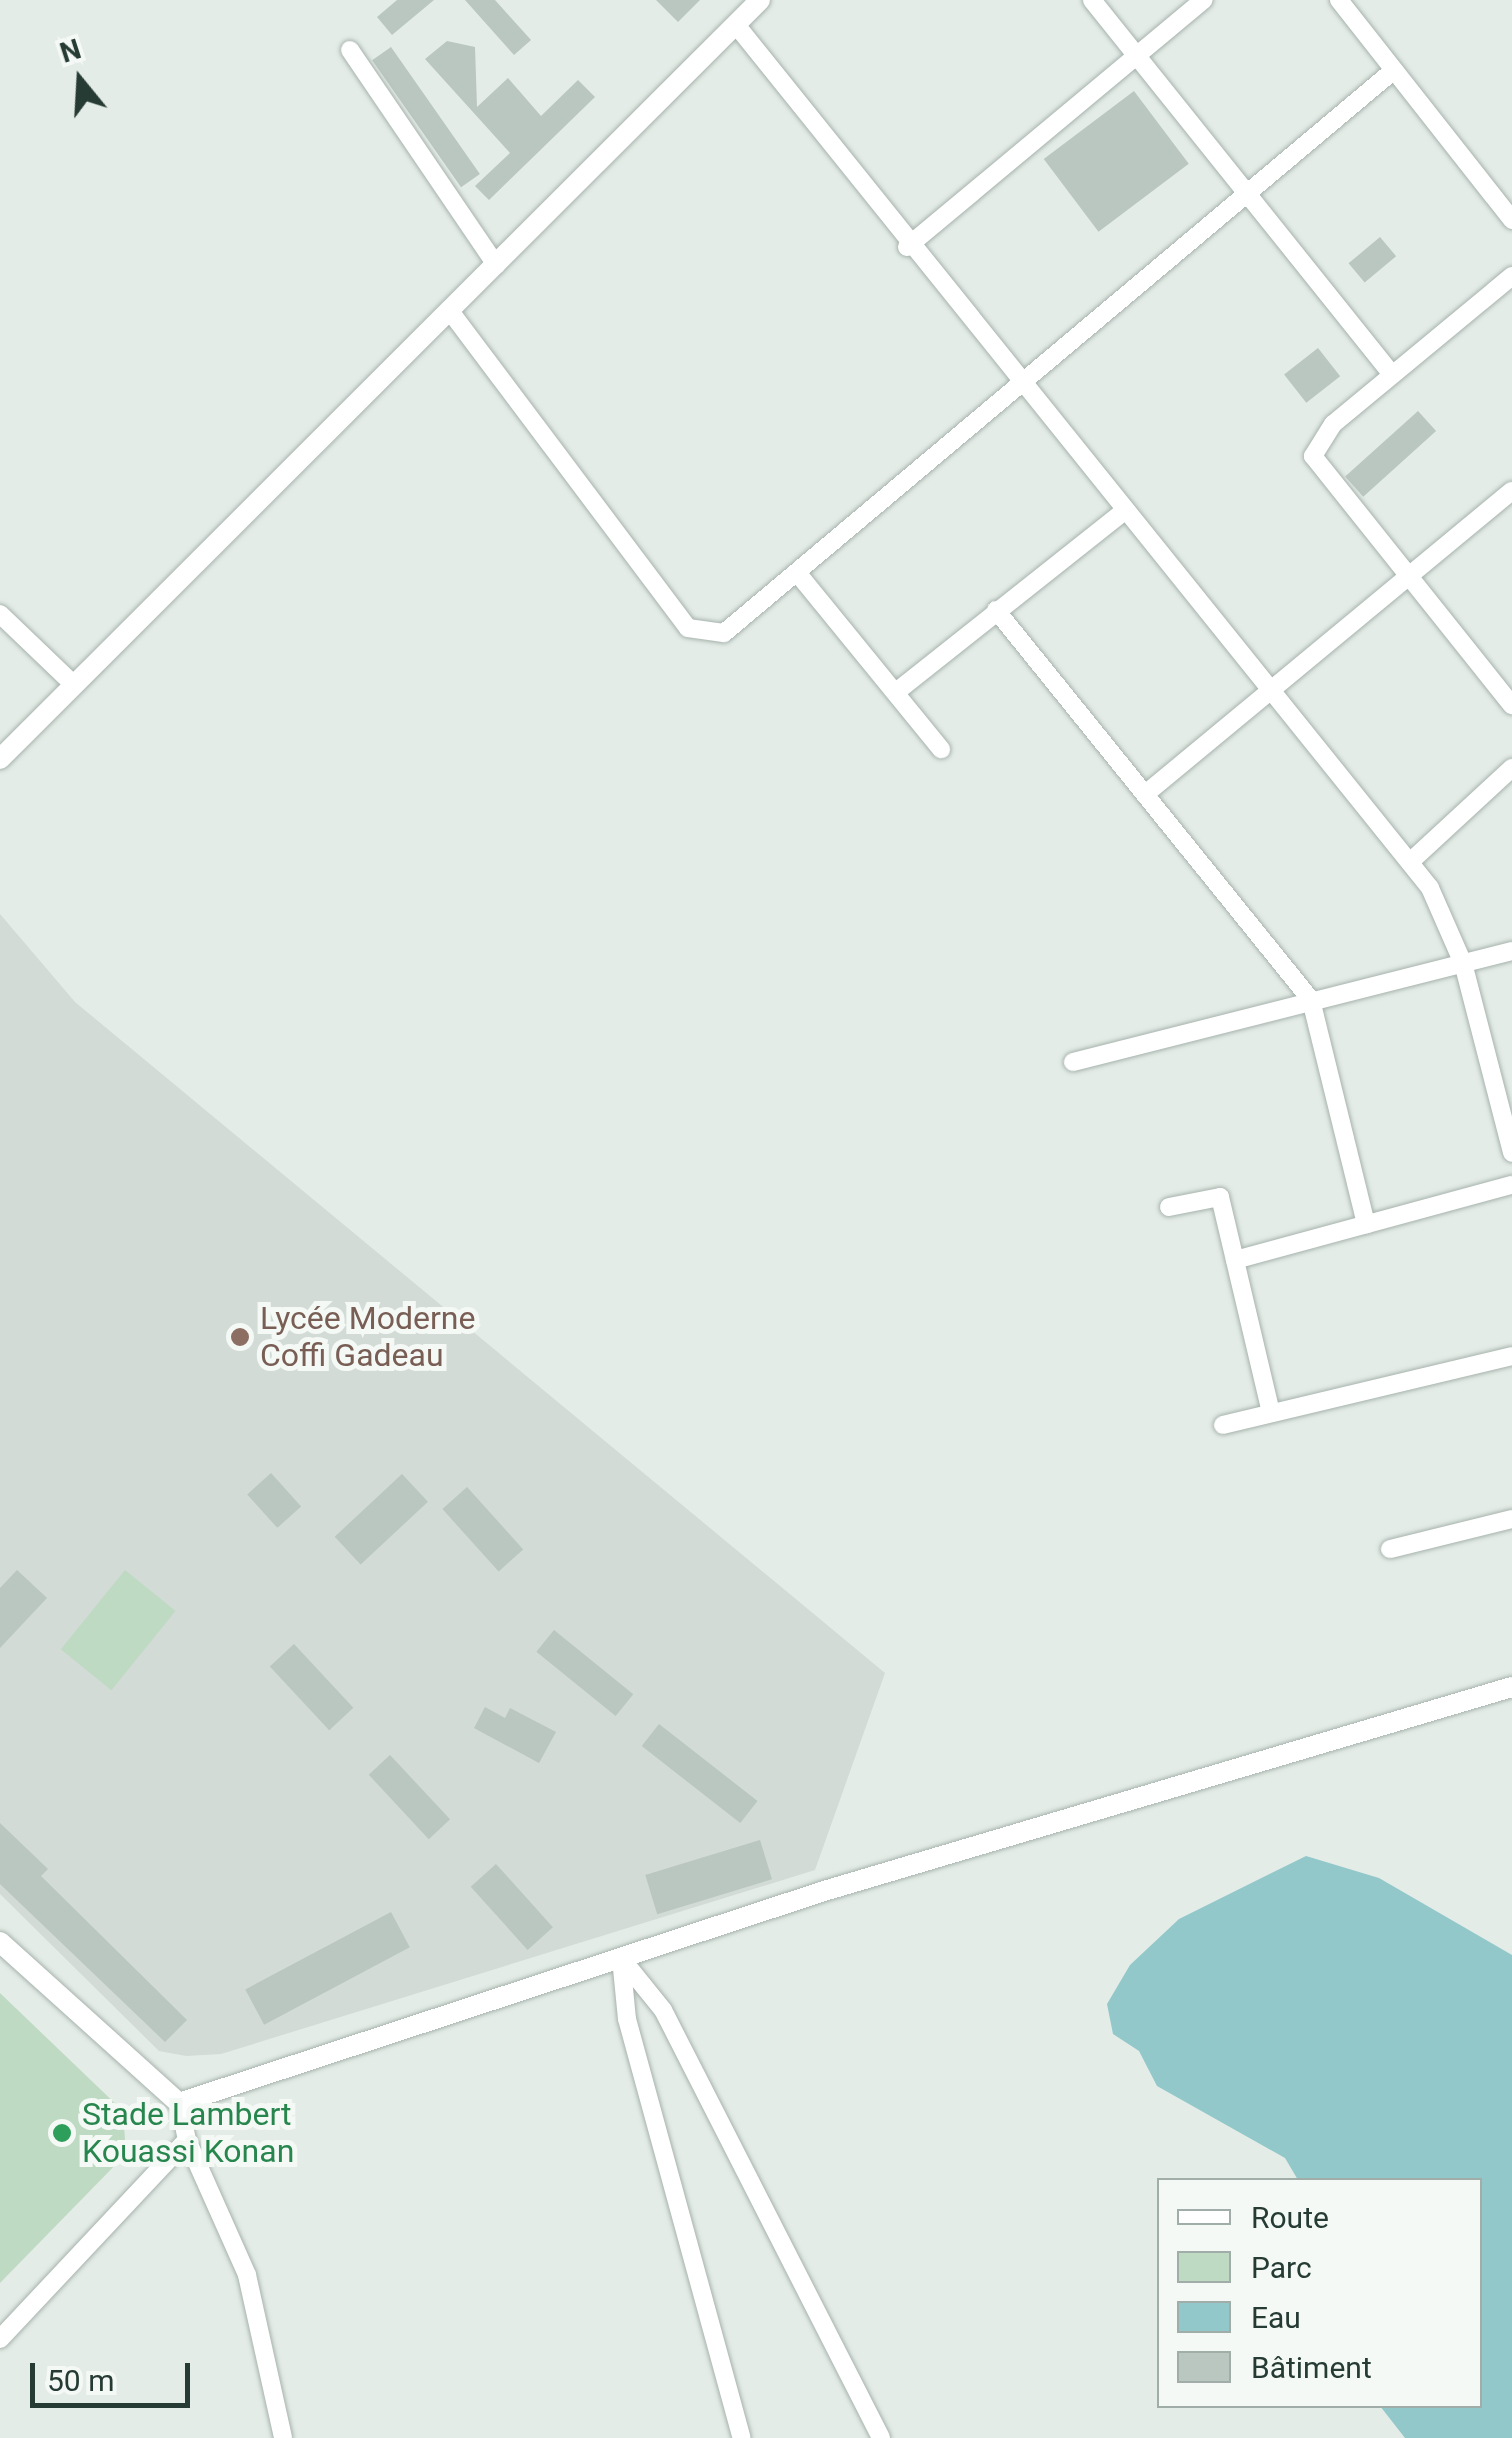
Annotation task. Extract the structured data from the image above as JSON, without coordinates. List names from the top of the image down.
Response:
{
  "places": ["Lycée Moderne Coffi Gadeau", "Stade Lambert Kouassi Konan"],
  "legend": [
    "Route",
    "Parc",
    "Eau",
    "Bâtiment"
  ],
  "scale_bar": "50 m",
  "north": "top"
}
